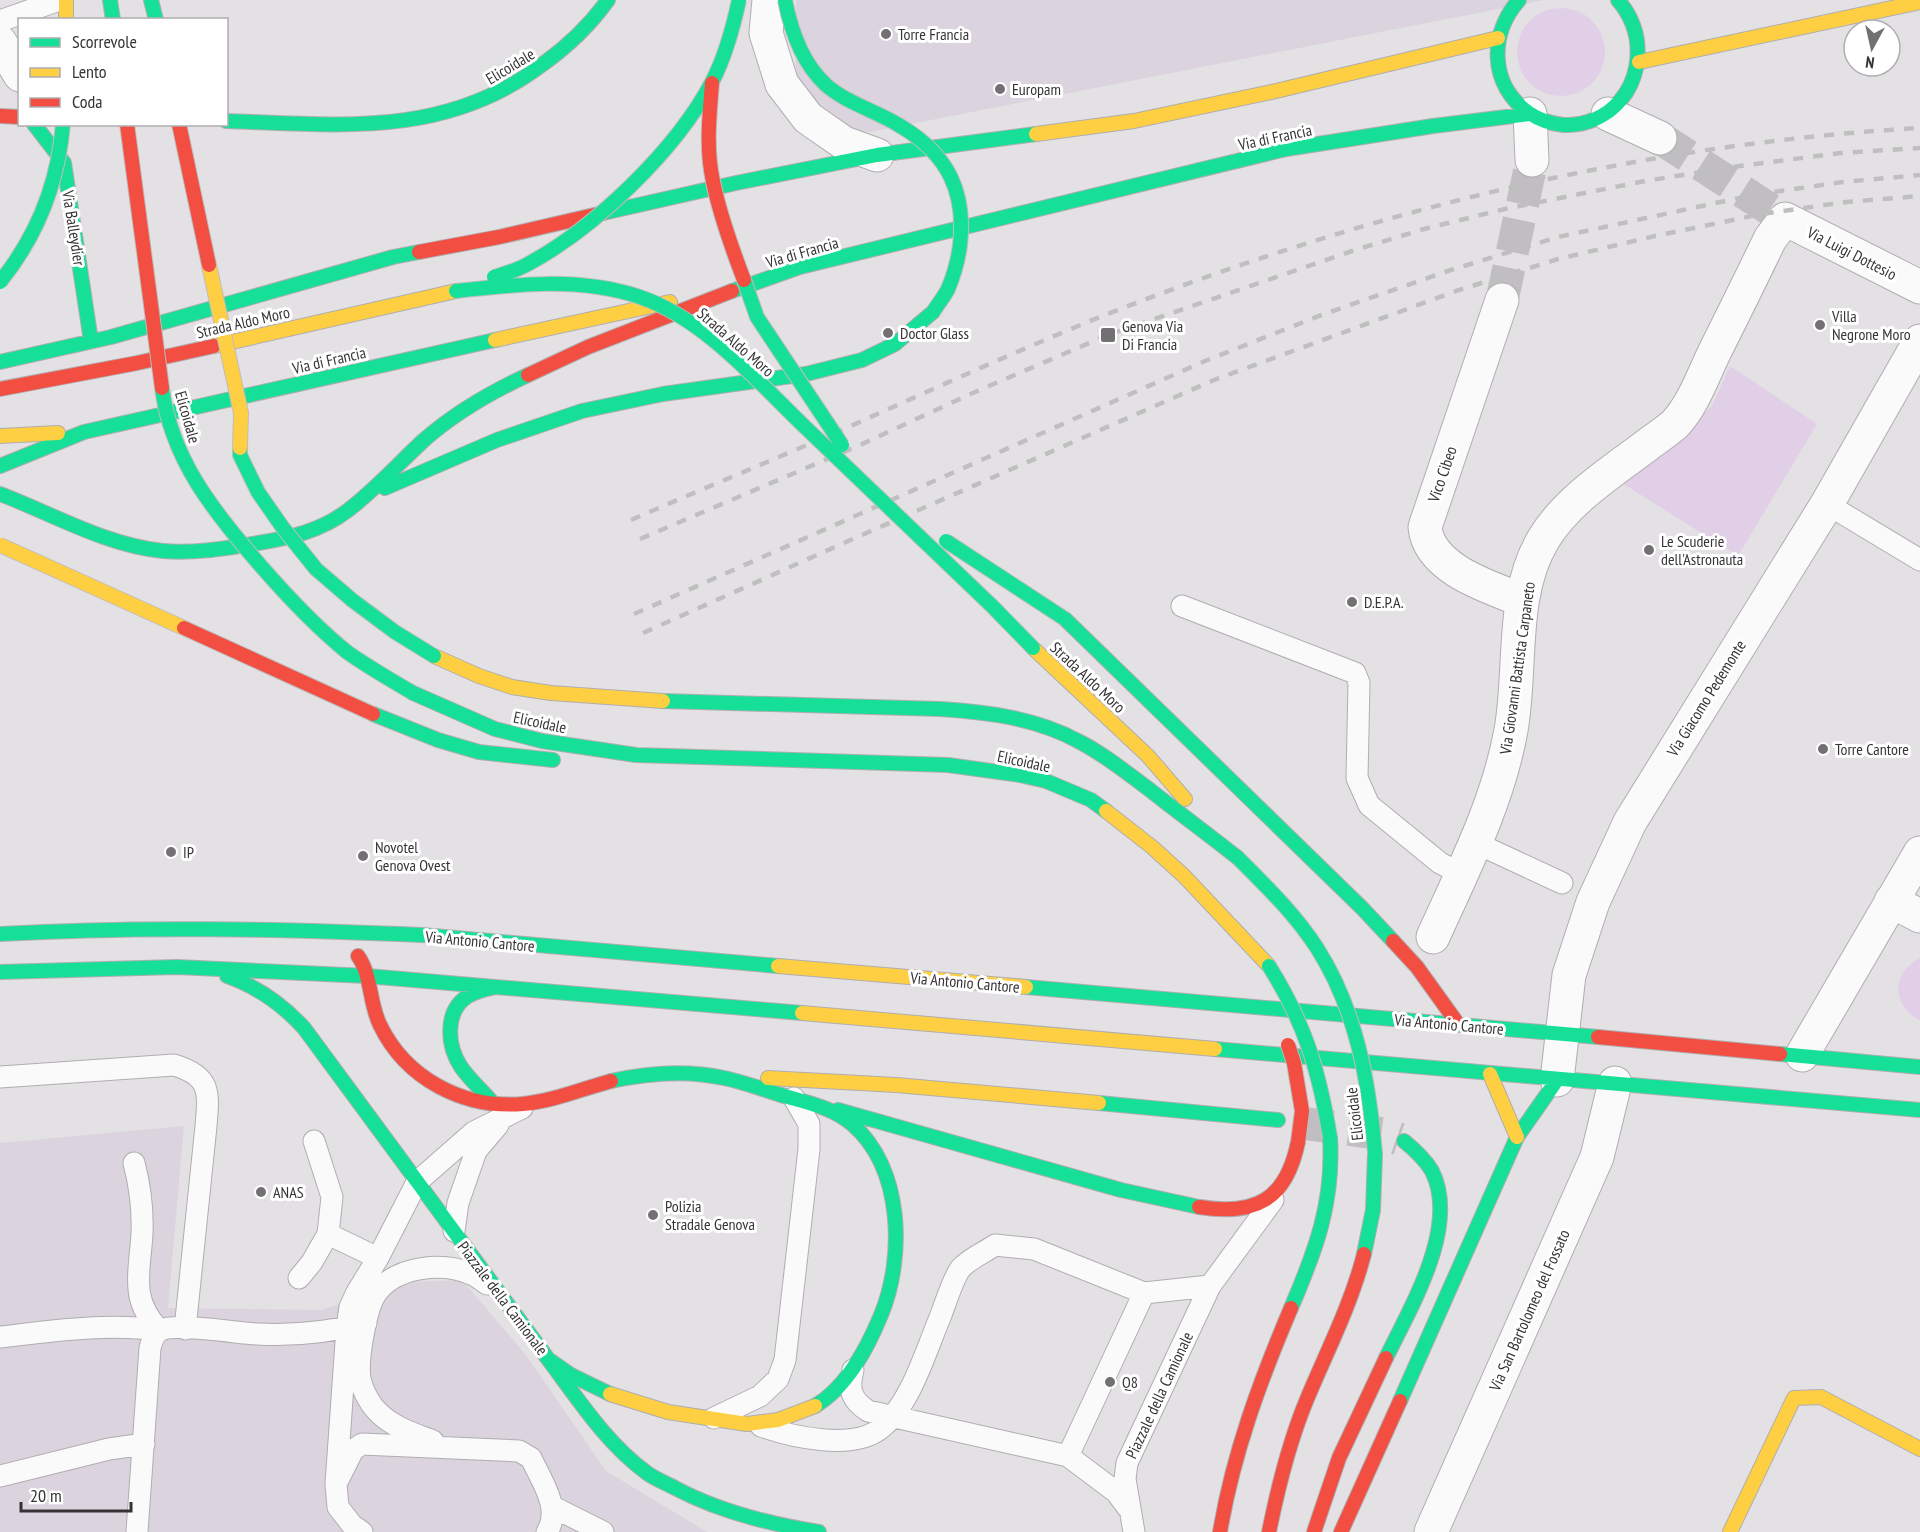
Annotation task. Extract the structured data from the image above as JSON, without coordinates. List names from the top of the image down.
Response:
{
  "streets": {
    "main road": [
      "Elicoidale",
      "Via di Francia",
      "Via Balleydier",
      "Strada Aldo Moro",
      "Via Antonio Cantore",
      "Piazzale della Camionale"
    ],
    "street": [
      "Via Luigi Dottesio",
      "Vico Cibeo",
      "Via Giovanni Battista Carpaneto",
      "Via Giacomo Pedemonte",
      "Via San Bartolomeo del Fossato"
    ]
  },
  "crossings": [
    ["Elicoidale", "Strada Aldo Moro"],
    ["Via Luigi Dottesio", "Via Giovanni Battista Carpaneto"],
    ["Vico Cibeo", "Via Giovanni Battista Carpaneto"],
    ["Via Giacomo Pedemonte", "Via Antonio Cantore"]
  ],
  "places": {
    "other": [
      "Torre Francia",
      "Europam",
      "Villa Negrone Moro",
      "Doctor Glass",
      "Le Scuderie dell'Astronauta",
      "D.E.P.A.",
      "Torre Cantore",
      "IP",
      "Novotel Genova Ovest",
      "ANAS",
      "Polizia Stradale Genova",
      "Q8"
    ],
    "transit": ["Genova Via Di Francia"]
  },
  "legend": ["Scorrevole", "Lento", "Coda"],
  "scale_bar": "20 m",
  "north": "bottom"
}
